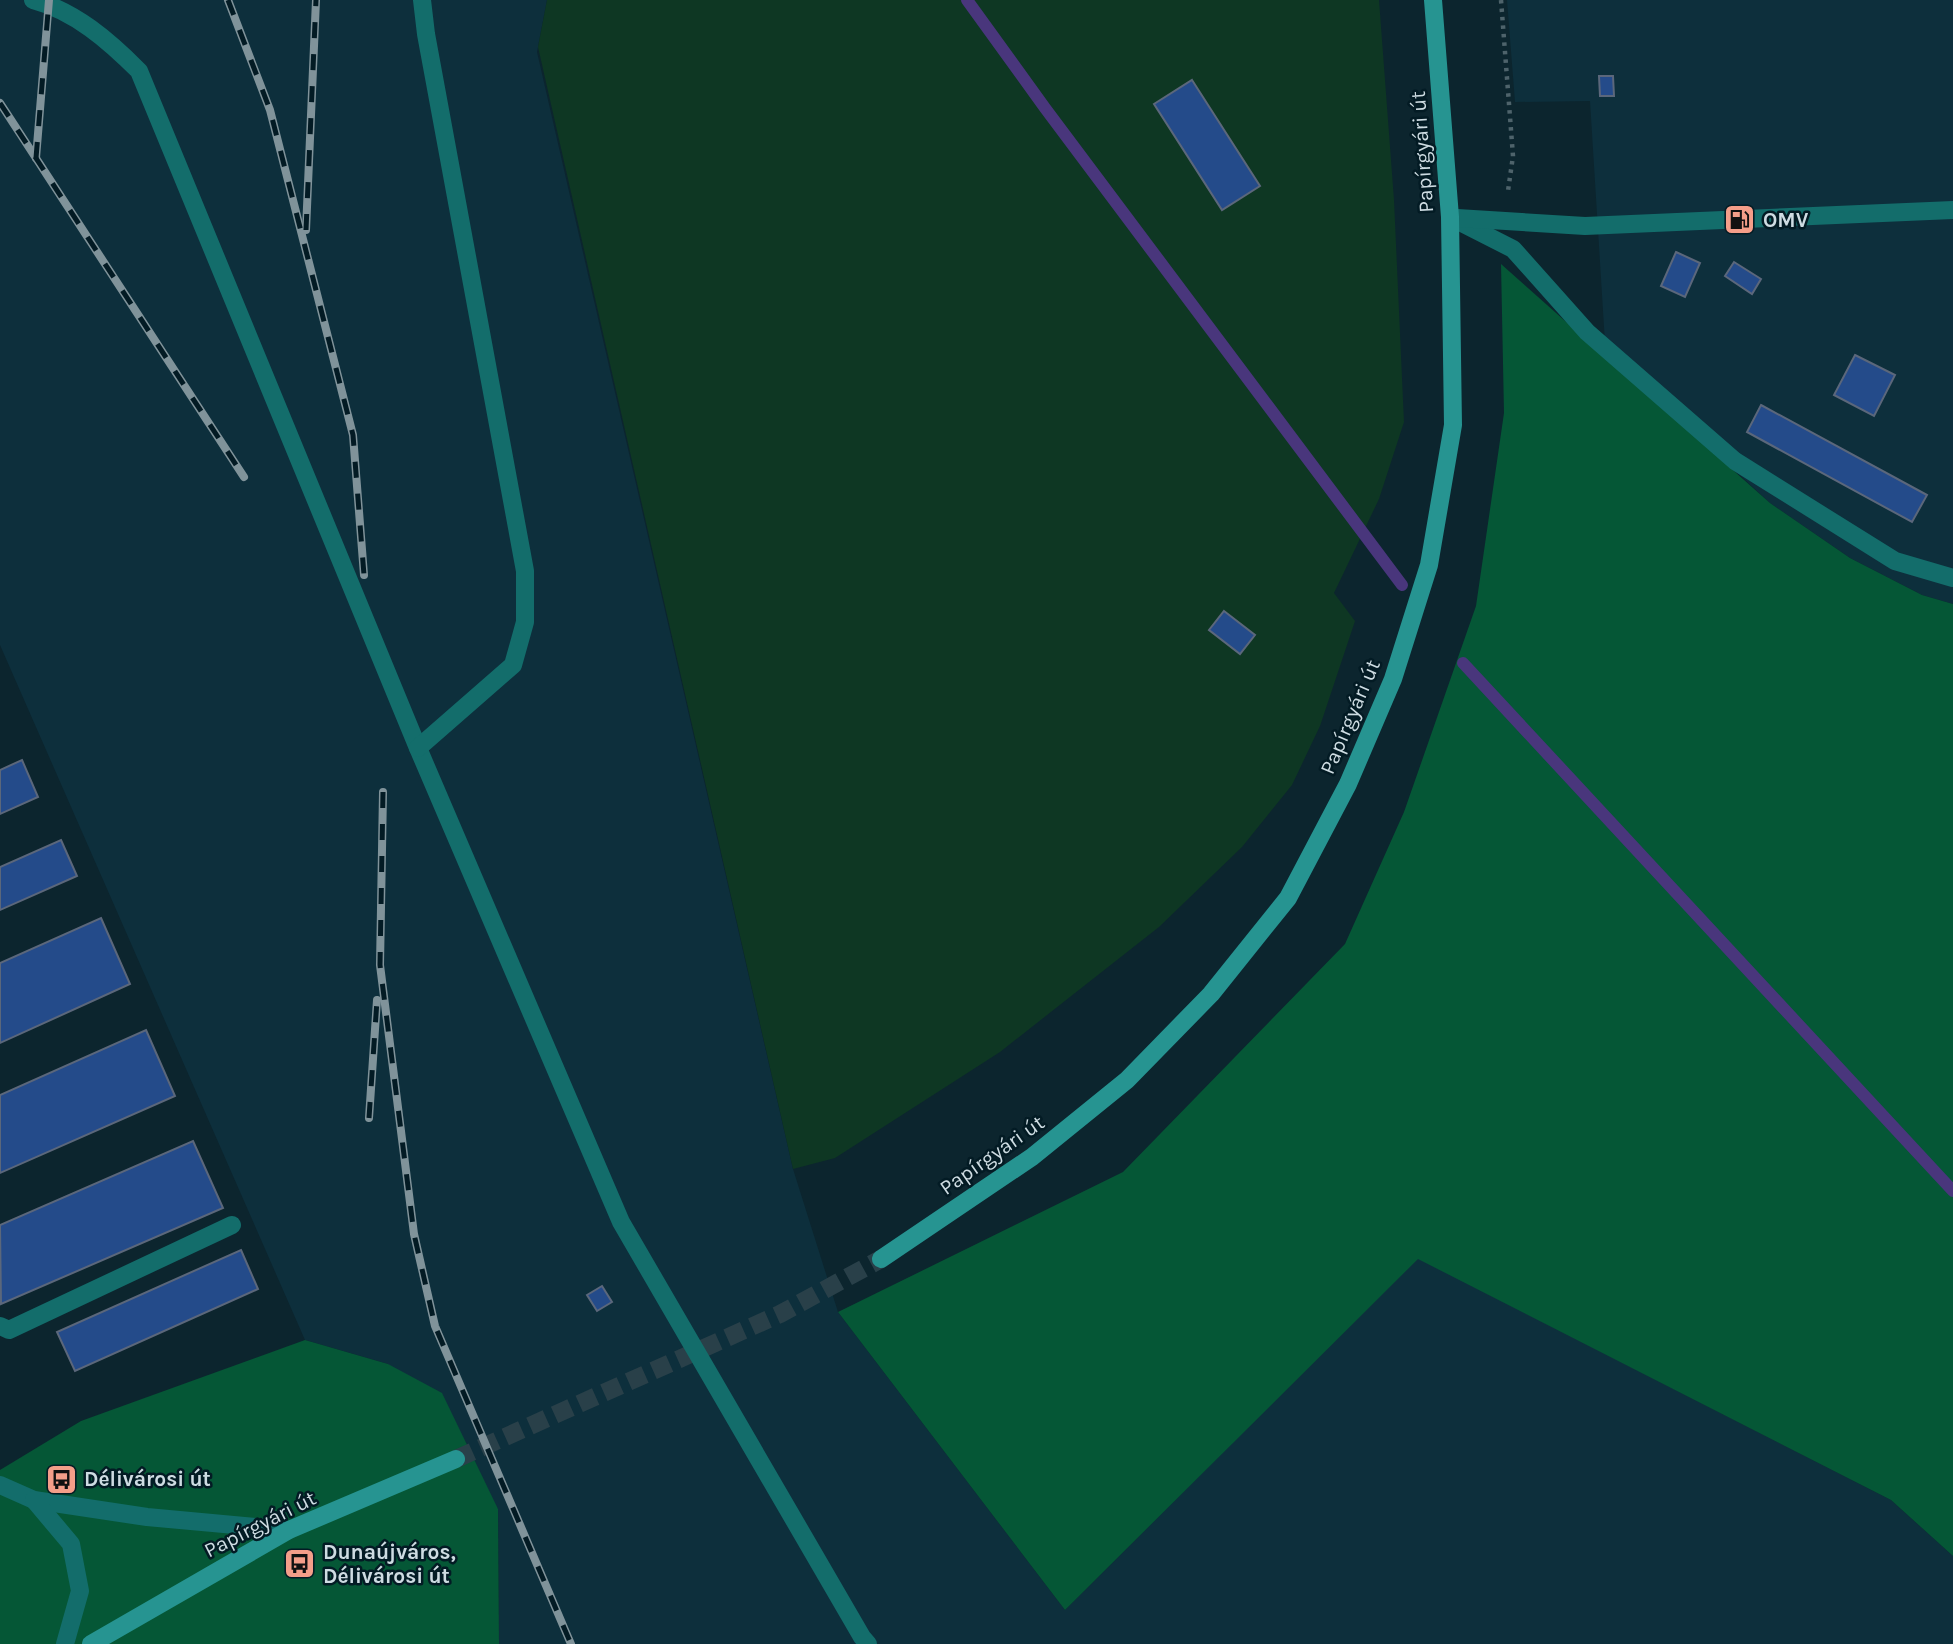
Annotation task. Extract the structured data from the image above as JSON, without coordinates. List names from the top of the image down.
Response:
{
  "streets": {
    "street": ["Papírgyári út"]
  },
  "places": {
    "fuel station": ["OMV"],
    "bus stop": ["Délivárosi út", "Dunaújváros, Délivárosi út"]
  }
}
